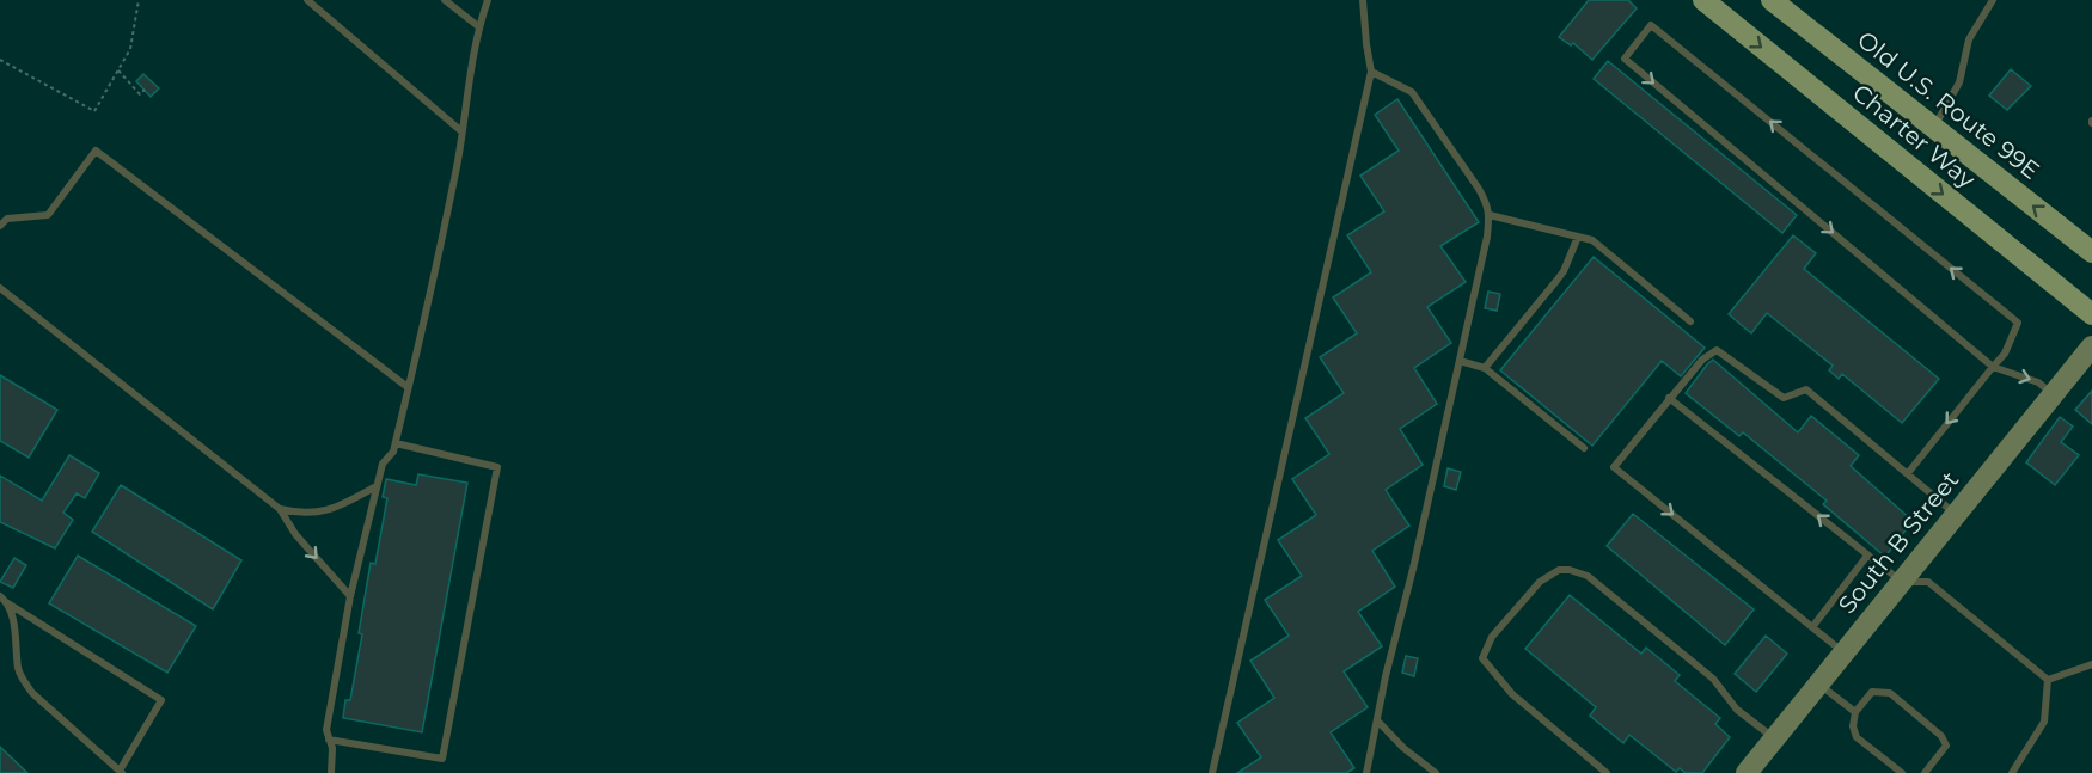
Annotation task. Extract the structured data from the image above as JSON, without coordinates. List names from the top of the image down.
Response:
{
  "streets": {
    "main road": ["Old U.S. Route 99E", "Charter Way"],
    "street": ["South B Street"]
  },
  "one_way": ["Old U.S. Route 99E", "Charter Way"]
}
